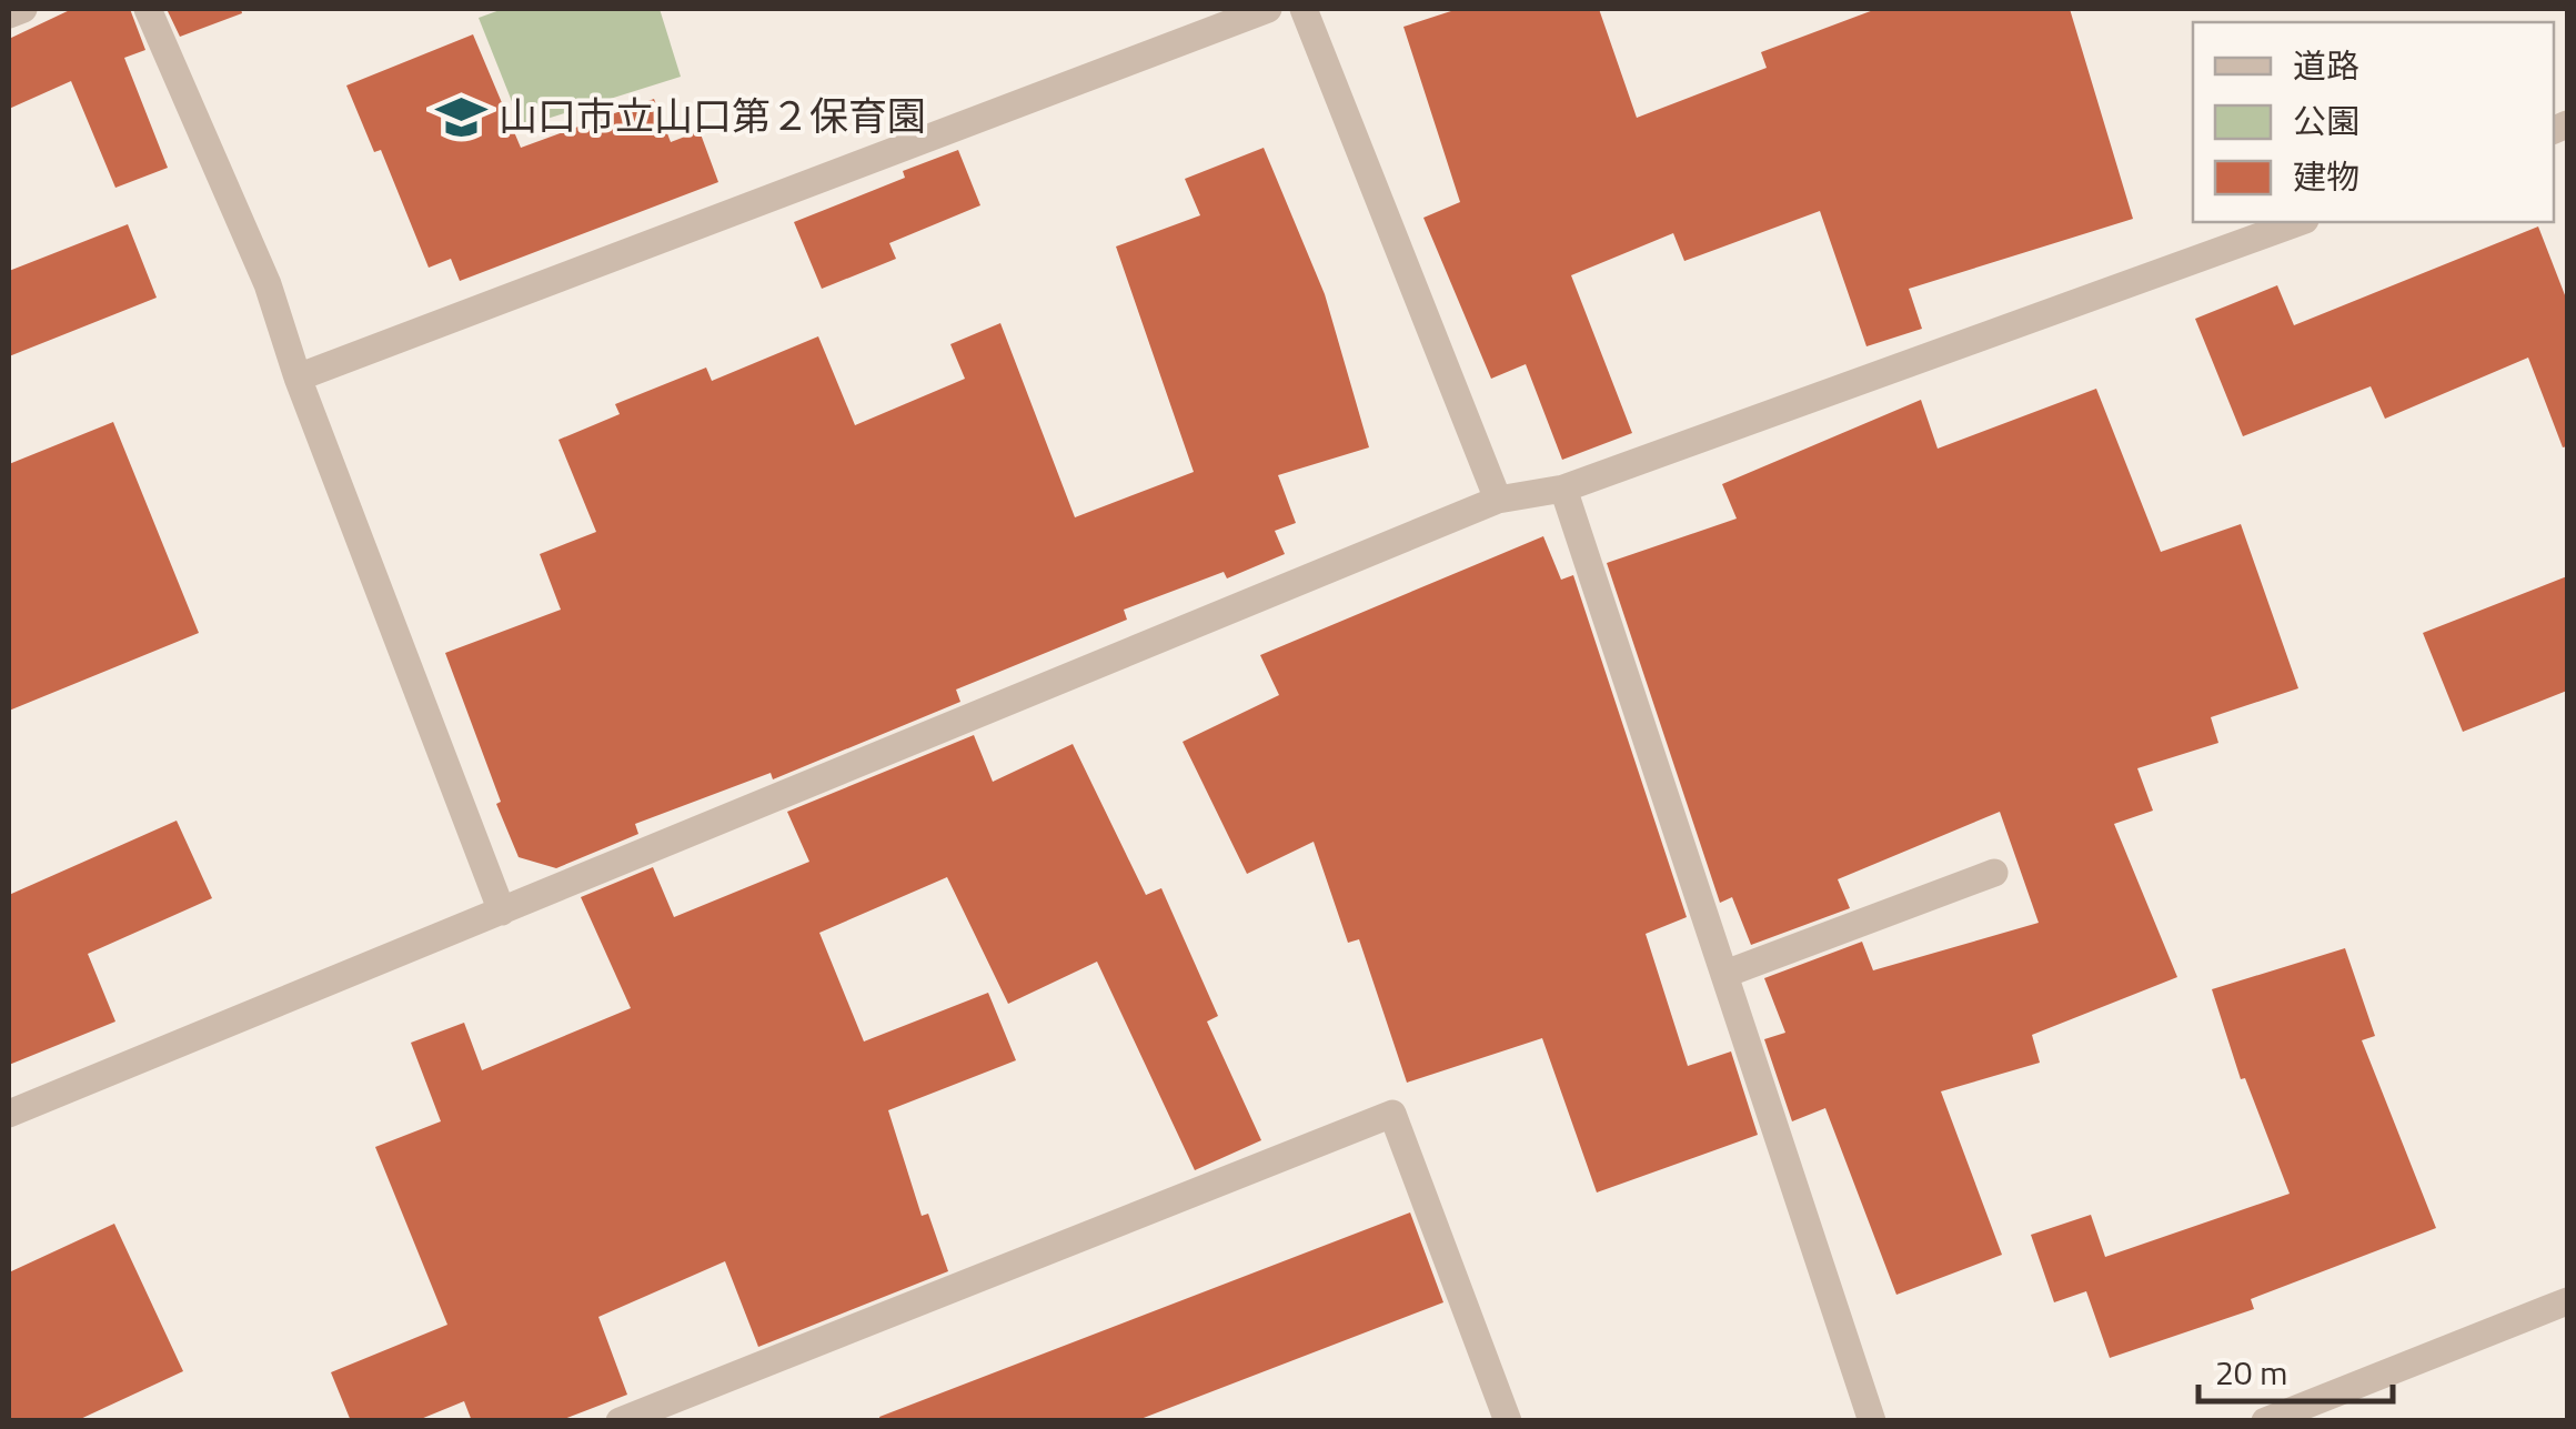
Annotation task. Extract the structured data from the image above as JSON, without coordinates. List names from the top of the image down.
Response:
{
  "places": {
    "school or university": ["山口市立山口第２保育園"]
  },
  "legend": ["道路", "公園", "建物"],
  "scale_bar": "20 m"
}
